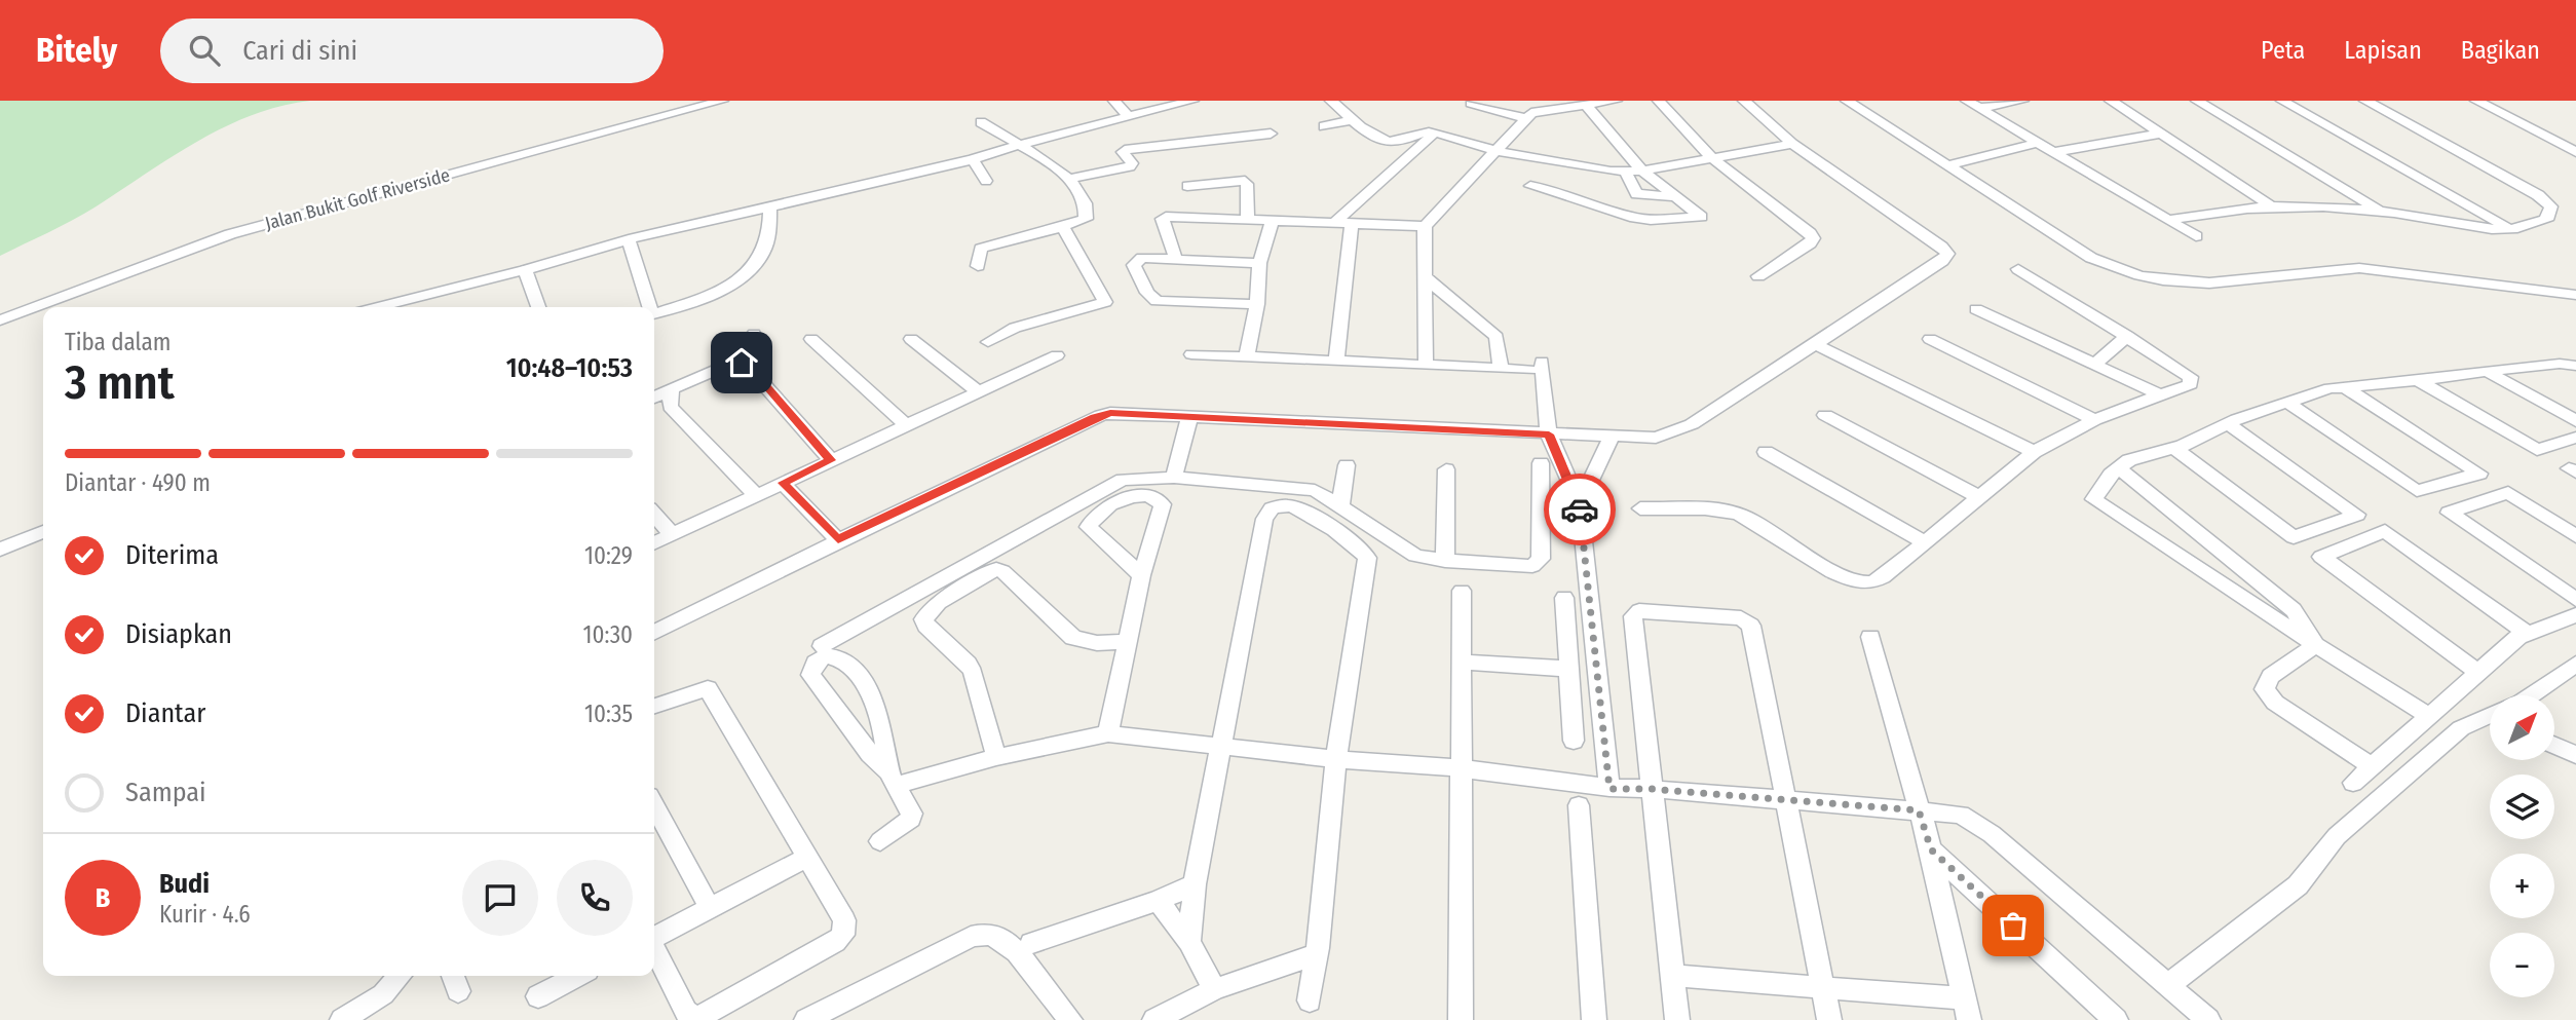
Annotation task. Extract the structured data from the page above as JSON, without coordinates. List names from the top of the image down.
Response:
{
  "streets": {
    "street": ["Jalan Bukit Golf Riverside"]
  },
  "north": "top right",
  "page": {
    "header": "Bitely",
    "search": "Cari di sini",
    "nav": ["Peta", "Lapisan", "Bagikan"],
    "heading": ["3 mnt", "Tiba dalam", "10:48–10:53"],
    "panel": ["Budi", "Kurir · 4.6"],
    "bar": "Diantar · 490 m",
    "list": [
      ["Diterima", "10:29"],
      ["Disiapkan", "10:30"],
      ["Diantar", "10:35"],
      "Sampai"
    ],
    "map_buttons": ["+", "−"],
    "round": "B"
  }
}
